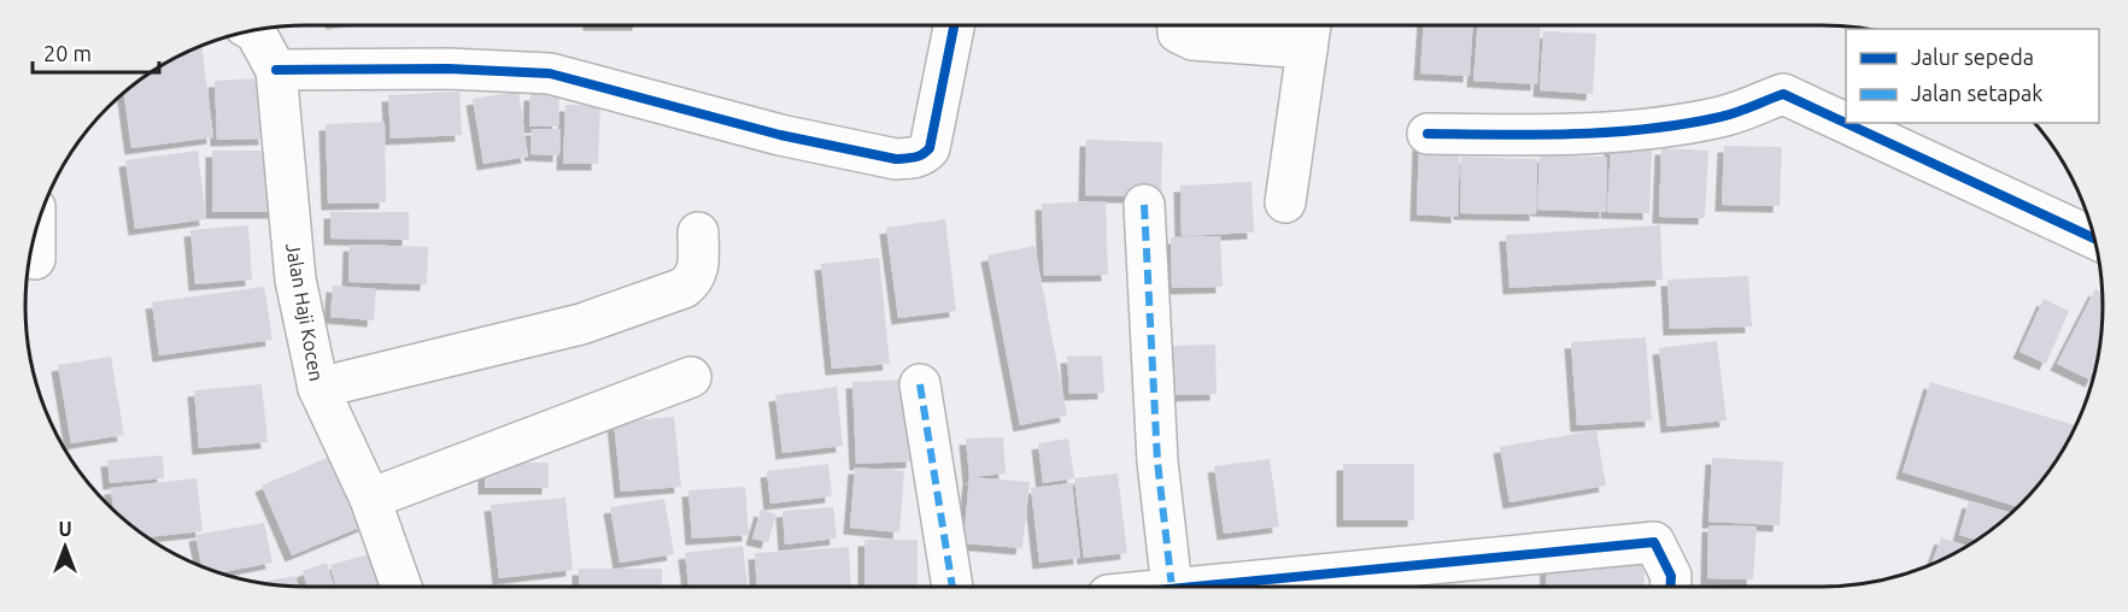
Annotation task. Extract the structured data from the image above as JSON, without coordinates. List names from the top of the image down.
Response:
{
  "streets": {
    "street": ["Jalan Haji Kocen"]
  },
  "legend": ["Jalur sepeda", "Jalan setapak"],
  "scale_bar": "20 m",
  "north": "top"
}
